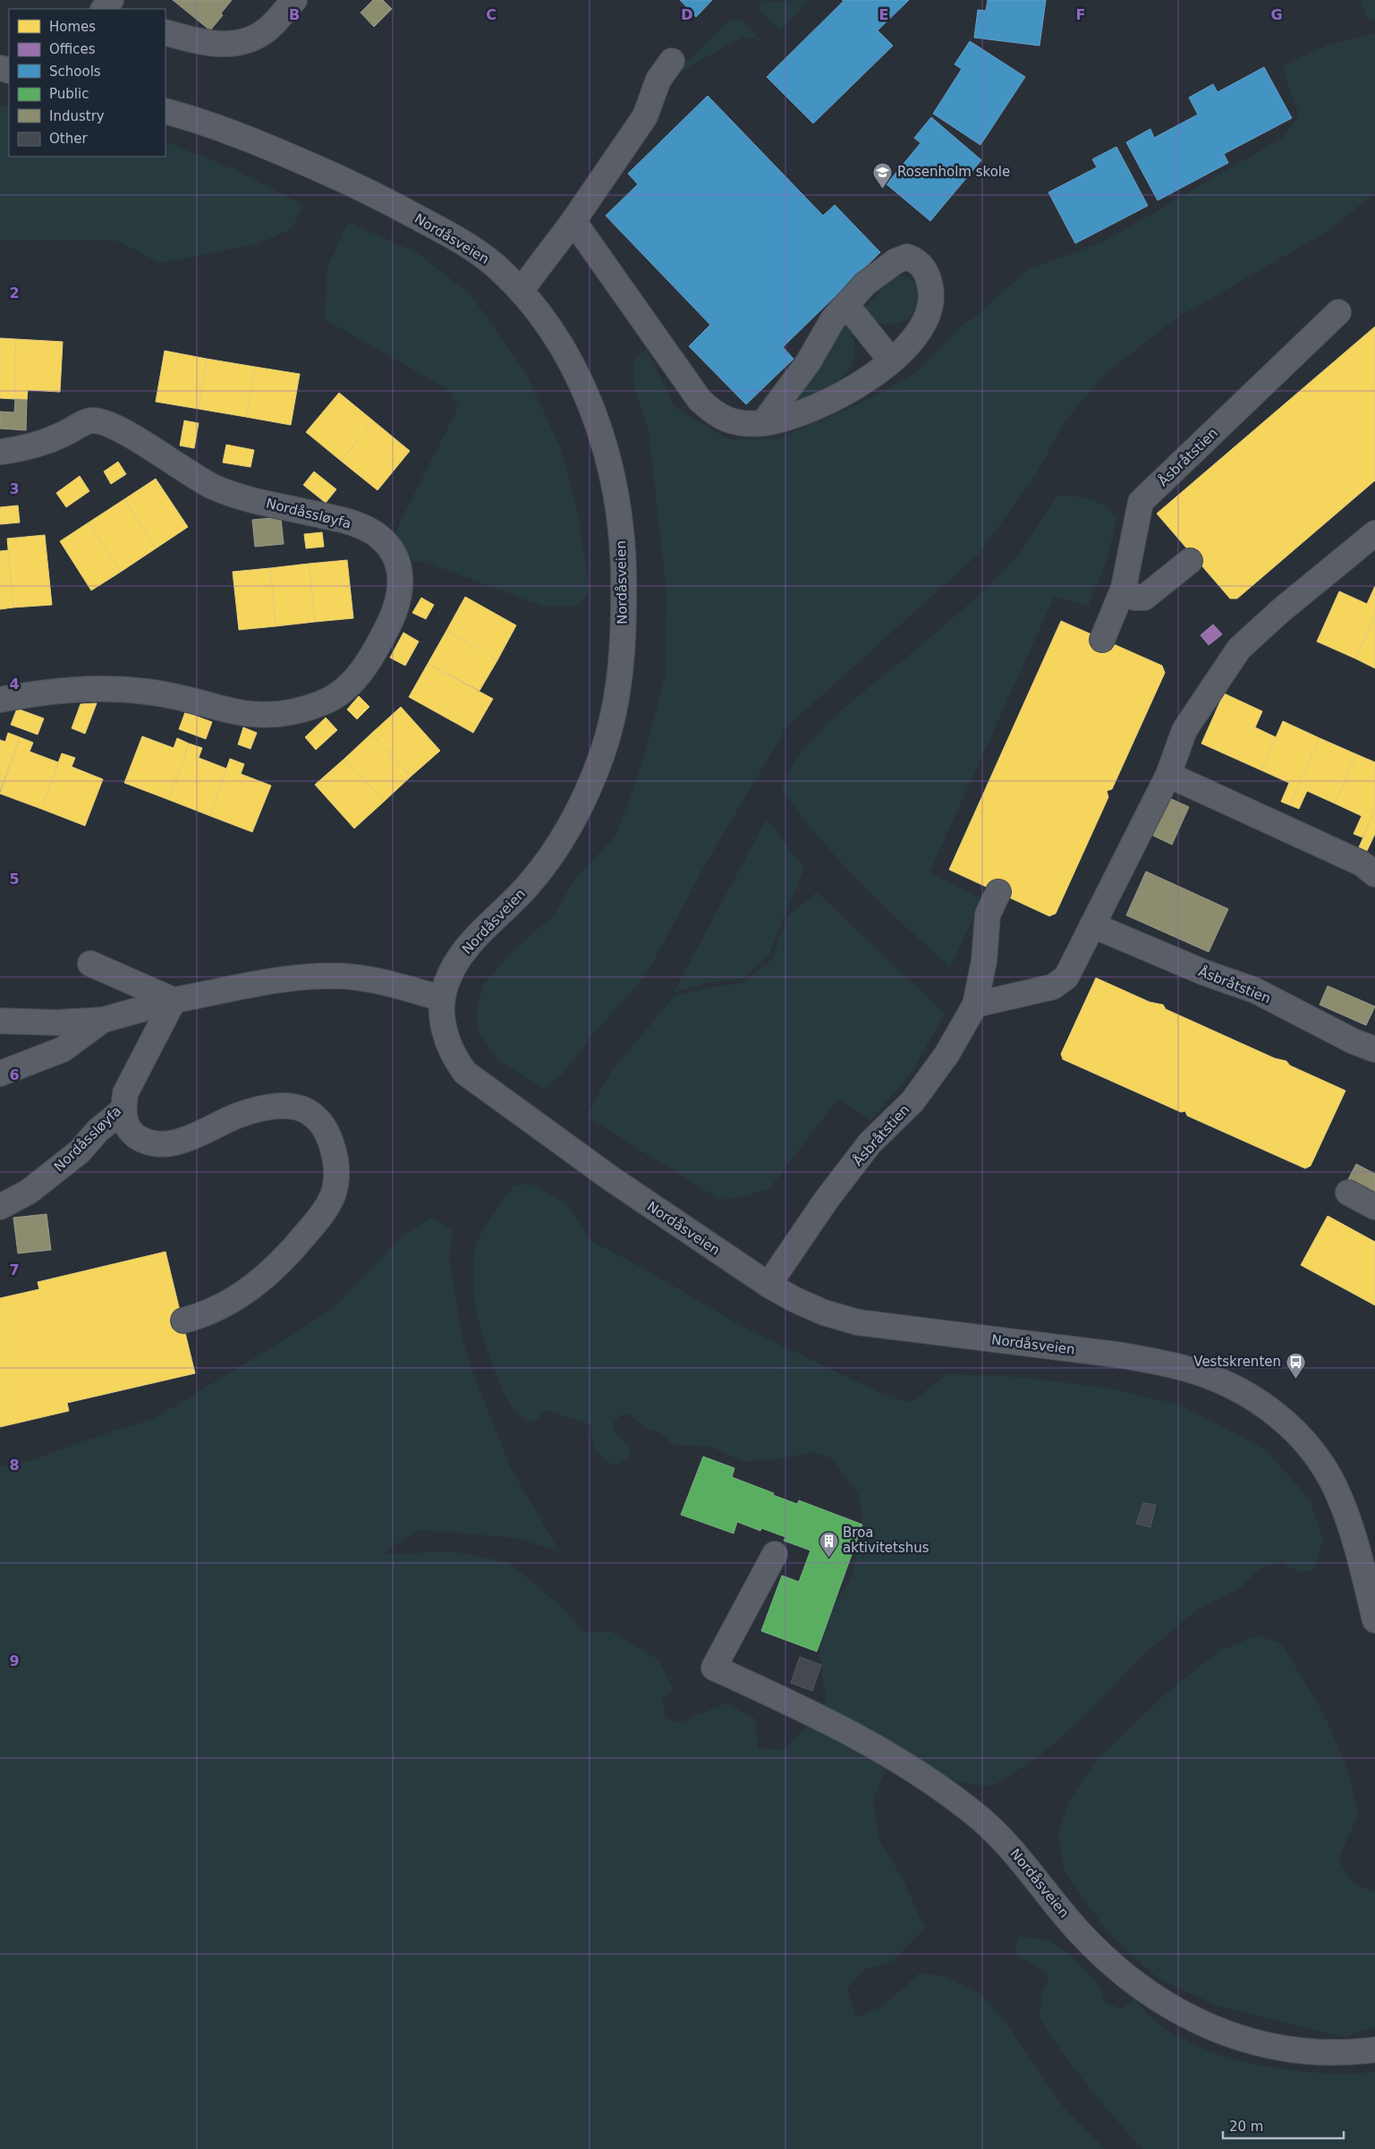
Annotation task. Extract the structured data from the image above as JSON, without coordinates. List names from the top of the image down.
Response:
{
  "streets": {
    "street": ["Nordåsveien", "Åsbråtstien", "Nordåssløyfa"]
  },
  "crossings": [
    ["Nordåsveien", "Åsbråtstien"]
  ],
  "places": {
    "school or university": ["Rosenholm skole"],
    "bus stop": ["Vestskrenten"],
    "building": ["Broa aktivitetshus"]
  },
  "legend": [
    "Homes",
    "Offices",
    "Schools",
    "Public",
    "Industry",
    "Other"
  ],
  "scale_bar": "20 m",
  "grid": {
    "columns": [
      "B",
      "C",
      "D",
      "E",
      "F",
      "G"
    ],
    "rows": [
      "2",
      "3",
      "4",
      "5",
      "6",
      "7",
      "8",
      "9"
    ]
  }
}
